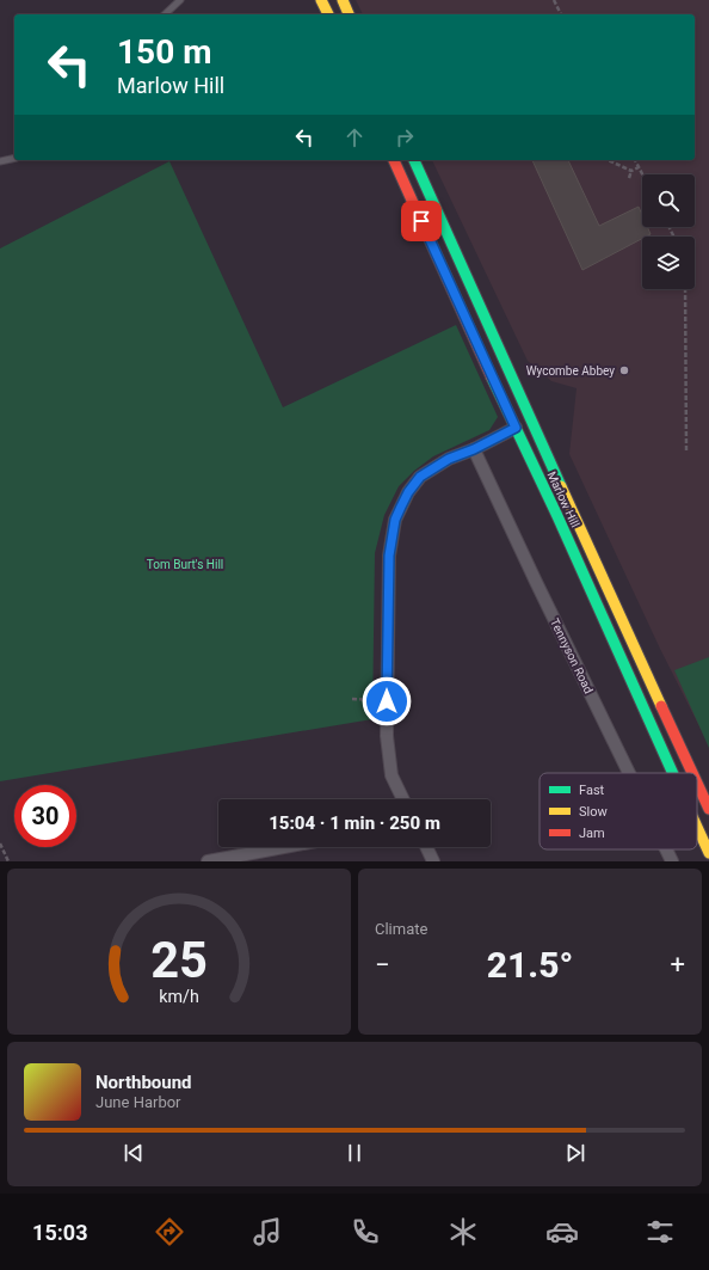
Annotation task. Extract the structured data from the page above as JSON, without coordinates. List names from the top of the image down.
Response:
{
  "streets": {
    "main road": ["Marlow Hill"],
    "street": ["Tennyson Road"]
  },
  "parks": ["Tom Burt's Hill"],
  "places": ["Wycombe Abbey"],
  "legend": ["Fast", "Slow", "Jam"],
  "page": {
    "turn": ["150 m", "Marlow Hill"],
    "limit": "30",
    "trip": "15:04 · 1 min · 250 m",
    "tile": "Climate",
    "heat": ["−", "21.5°", "+"],
    "song": ["Northbound", "June Harbor"],
    "tabs": "15:03",
    "gauge": ["25", "km/h"]
  }
}
